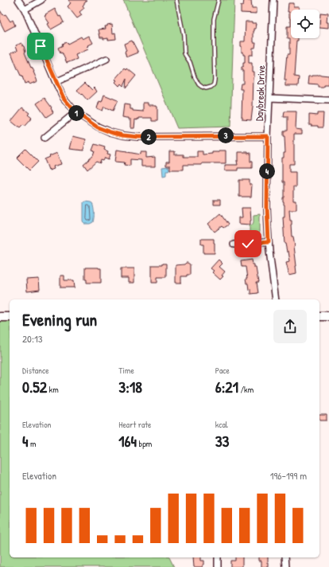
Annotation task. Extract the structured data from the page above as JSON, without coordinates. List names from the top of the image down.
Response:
{
  "streets": {
    "street": ["Daybreak Drive"]
  },
  "page": {
    "pins": [
      "1",
      "3",
      "2",
      "4"
    ],
    "heading": ["Evening run", "20:13"],
    "stats": [
      ["Distance", "0.52 km"],
      ["Time", "3:18"],
      ["Pace", "6:21 /km"],
      ["Elevation", "4 m"],
      ["Heart rate", "164 bpm"],
      ["kcal", "33"]
    ],
    "chart": ["Elevation", "196–199 m"]
  }
}
